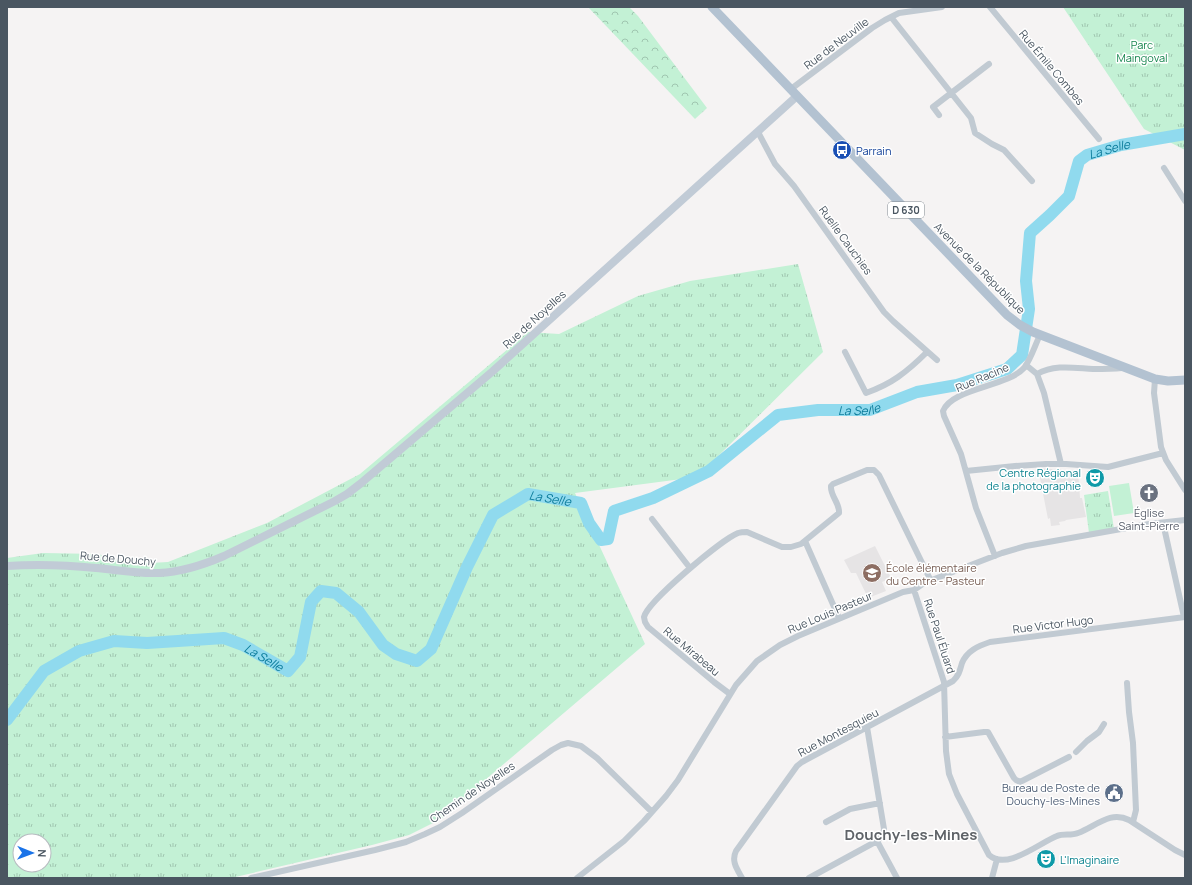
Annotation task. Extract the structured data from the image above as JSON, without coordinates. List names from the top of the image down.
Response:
{
  "streets": {
    "main road": ["D 630", "Avenue de la République"],
    "street": [
      "Rue de Neuville",
      "Rue Émile Combes",
      "Ruelle Cauchies",
      "Rue de Noyelles",
      "Rue Racine",
      "Rue de Douchy",
      "Rue Louis Pasteur",
      "Rue Victor Hugo",
      "Rue Paul Éluard",
      "Rue Mirabeau",
      "Rue Montesquieu",
      "Chemin de Noyelles"
    ]
  },
  "crossings": [
    ["Rue de Neuville", "Avenue de la République"],
    ["Rue de Neuville", "Rue de Noyelles"],
    ["Ruelle Cauchies", "Rue de Noyelles"],
    ["Avenue de la République", "Rue de Noyelles"],
    ["Avenue de la République", "Rue Racine"],
    ["Rue de Noyelles", "Rue de Douchy"],
    ["Rue Louis Pasteur", "Rue Paul Éluard"],
    ["Rue Louis Pasteur", "Rue Mirabeau"],
    ["Rue Louis Pasteur", "Chemin de Noyelles"],
    ["Rue Victor Hugo", "Rue Paul Éluard"],
    ["Rue Victor Hugo", "Rue Montesquieu"],
    ["Rue Paul Éluard", "Rue Montesquieu"]
  ],
  "districts": ["Douchy-les-Mines"],
  "water": ["La Selle"],
  "parks": ["Parc Maingoval"],
  "places": {
    "bus stop": ["Parrain"],
    "theatre": ["Centre Régional de la photographie", "L'Imaginaire"],
    "church": ["Église Saint-Pierre"],
    "school or university": ["École élémentaire du Centre - Pasteur"],
    "public building": ["Bureau de Poste de Douchy-les-Mines"]
  },
  "north": "right"
}
